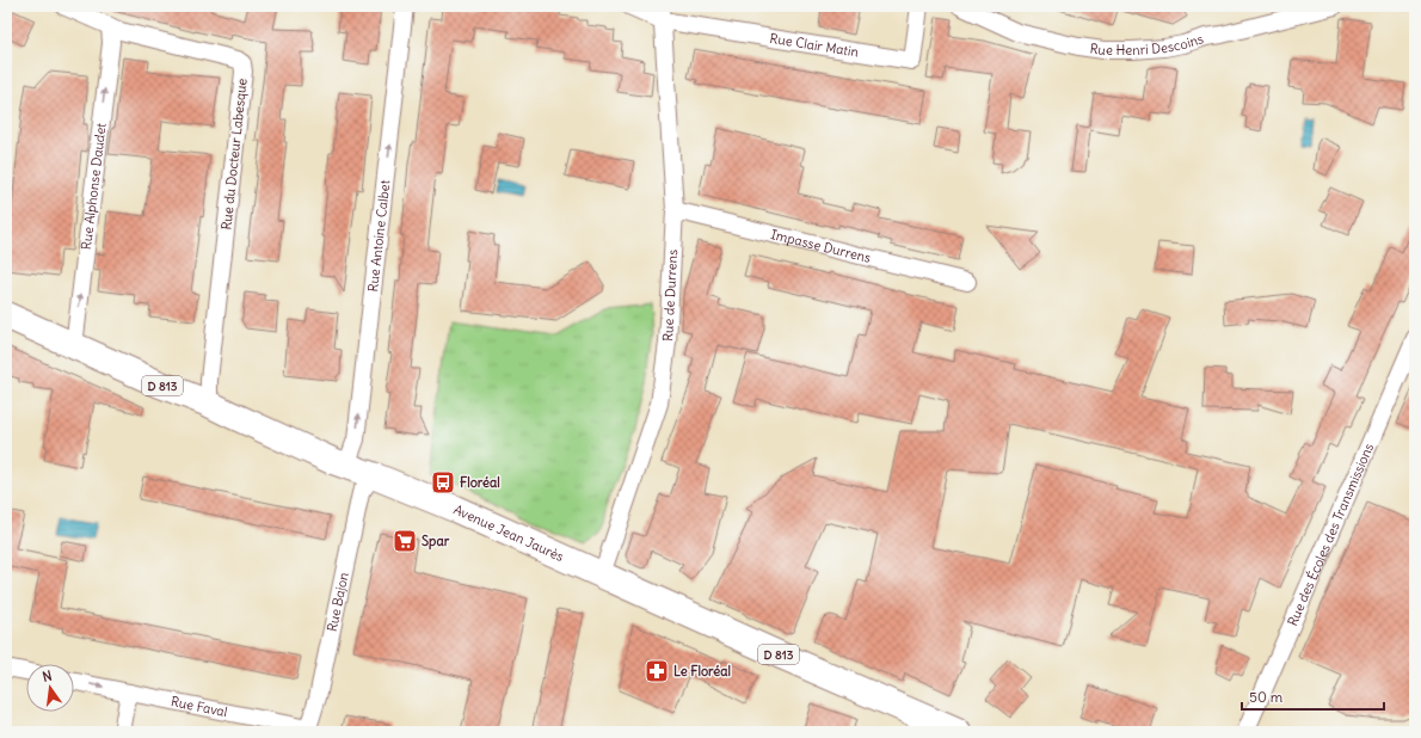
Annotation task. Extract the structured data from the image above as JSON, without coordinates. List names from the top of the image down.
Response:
{
  "streets": {
    "main road": ["D 813", "Avenue Jean Jaurès"],
    "street": [
      "Rue Henri Descoins",
      "Rue Clair Matin",
      "Rue du Docteur Labesque",
      "Rue Alphonse Daudet",
      "Rue Antoine Calbet",
      "Impasse Durrens",
      "Rue de Durrens",
      "Rue des Écoles des Transmissions",
      "Rue Bajon",
      "Rue Faval"
    ]
  },
  "crossings": [
    ["Rue Clair Matin", "Rue de Durrens"],
    ["Rue du Docteur Labesque", "Rue Alphonse Daudet"],
    ["Rue du Docteur Labesque", "Avenue Jean Jaurès"],
    ["Rue Alphonse Daudet", "Avenue Jean Jaurès"],
    ["Rue Antoine Calbet", "Avenue Jean Jaurès"],
    ["Impasse Durrens", "Rue de Durrens"],
    ["Rue de Durrens", "Avenue Jean Jaurès"],
    ["Avenue Jean Jaurès", "Rue Bajon"],
    ["Rue Bajon", "Rue Faval"]
  ],
  "one_way": ["Rue Alphonse Daudet", "Rue Antoine Calbet"],
  "places": {
    "bus stop": ["Floréal"],
    "supermarket": ["Spar"],
    "pharmacy": ["Le Floréal"]
  },
  "scale_bar": "50 m",
  "north": "top"
}
